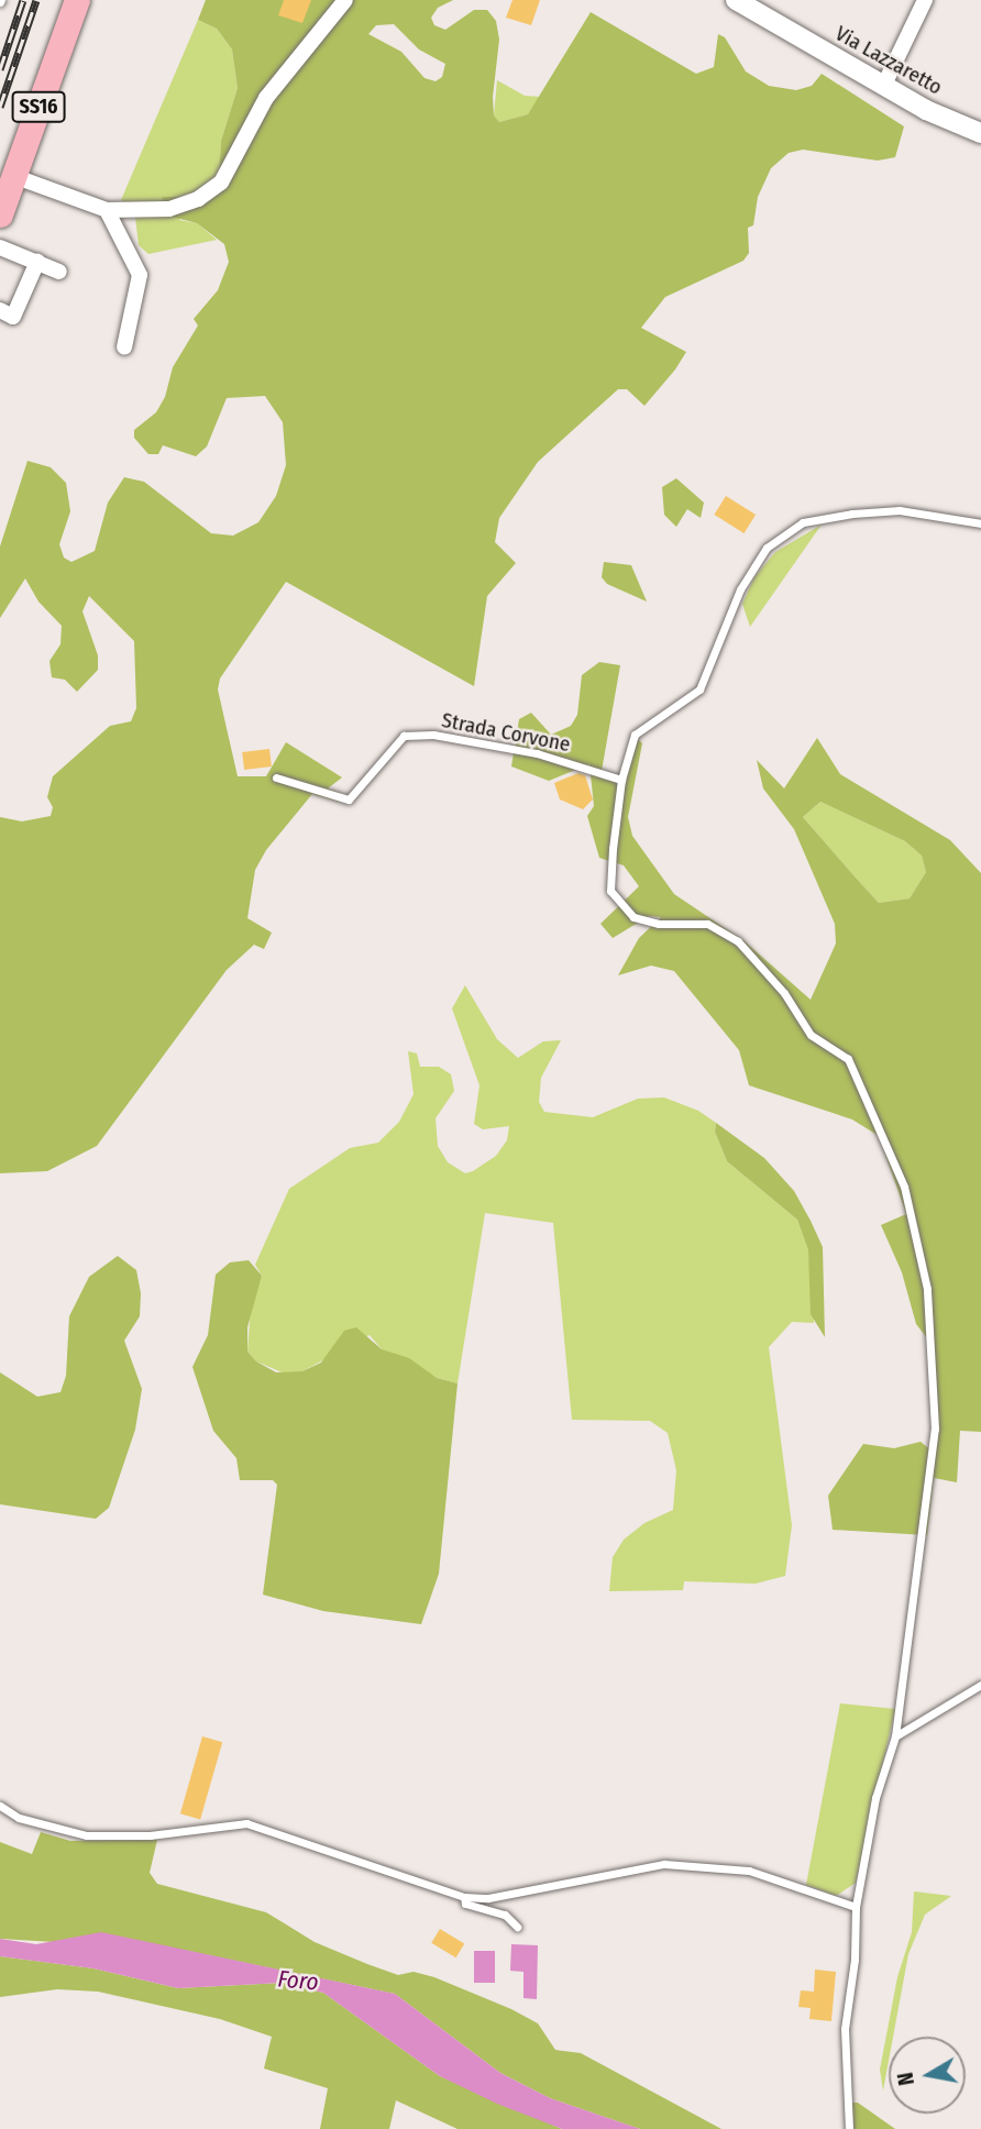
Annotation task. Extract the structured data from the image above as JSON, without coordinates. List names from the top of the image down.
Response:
{
  "streets": {
    "main road": ["SS16"],
    "street": ["Via Lazzaretto"],
    "lane": ["Strada Corvone"]
  },
  "water": ["Foro"],
  "north": "left"
}
